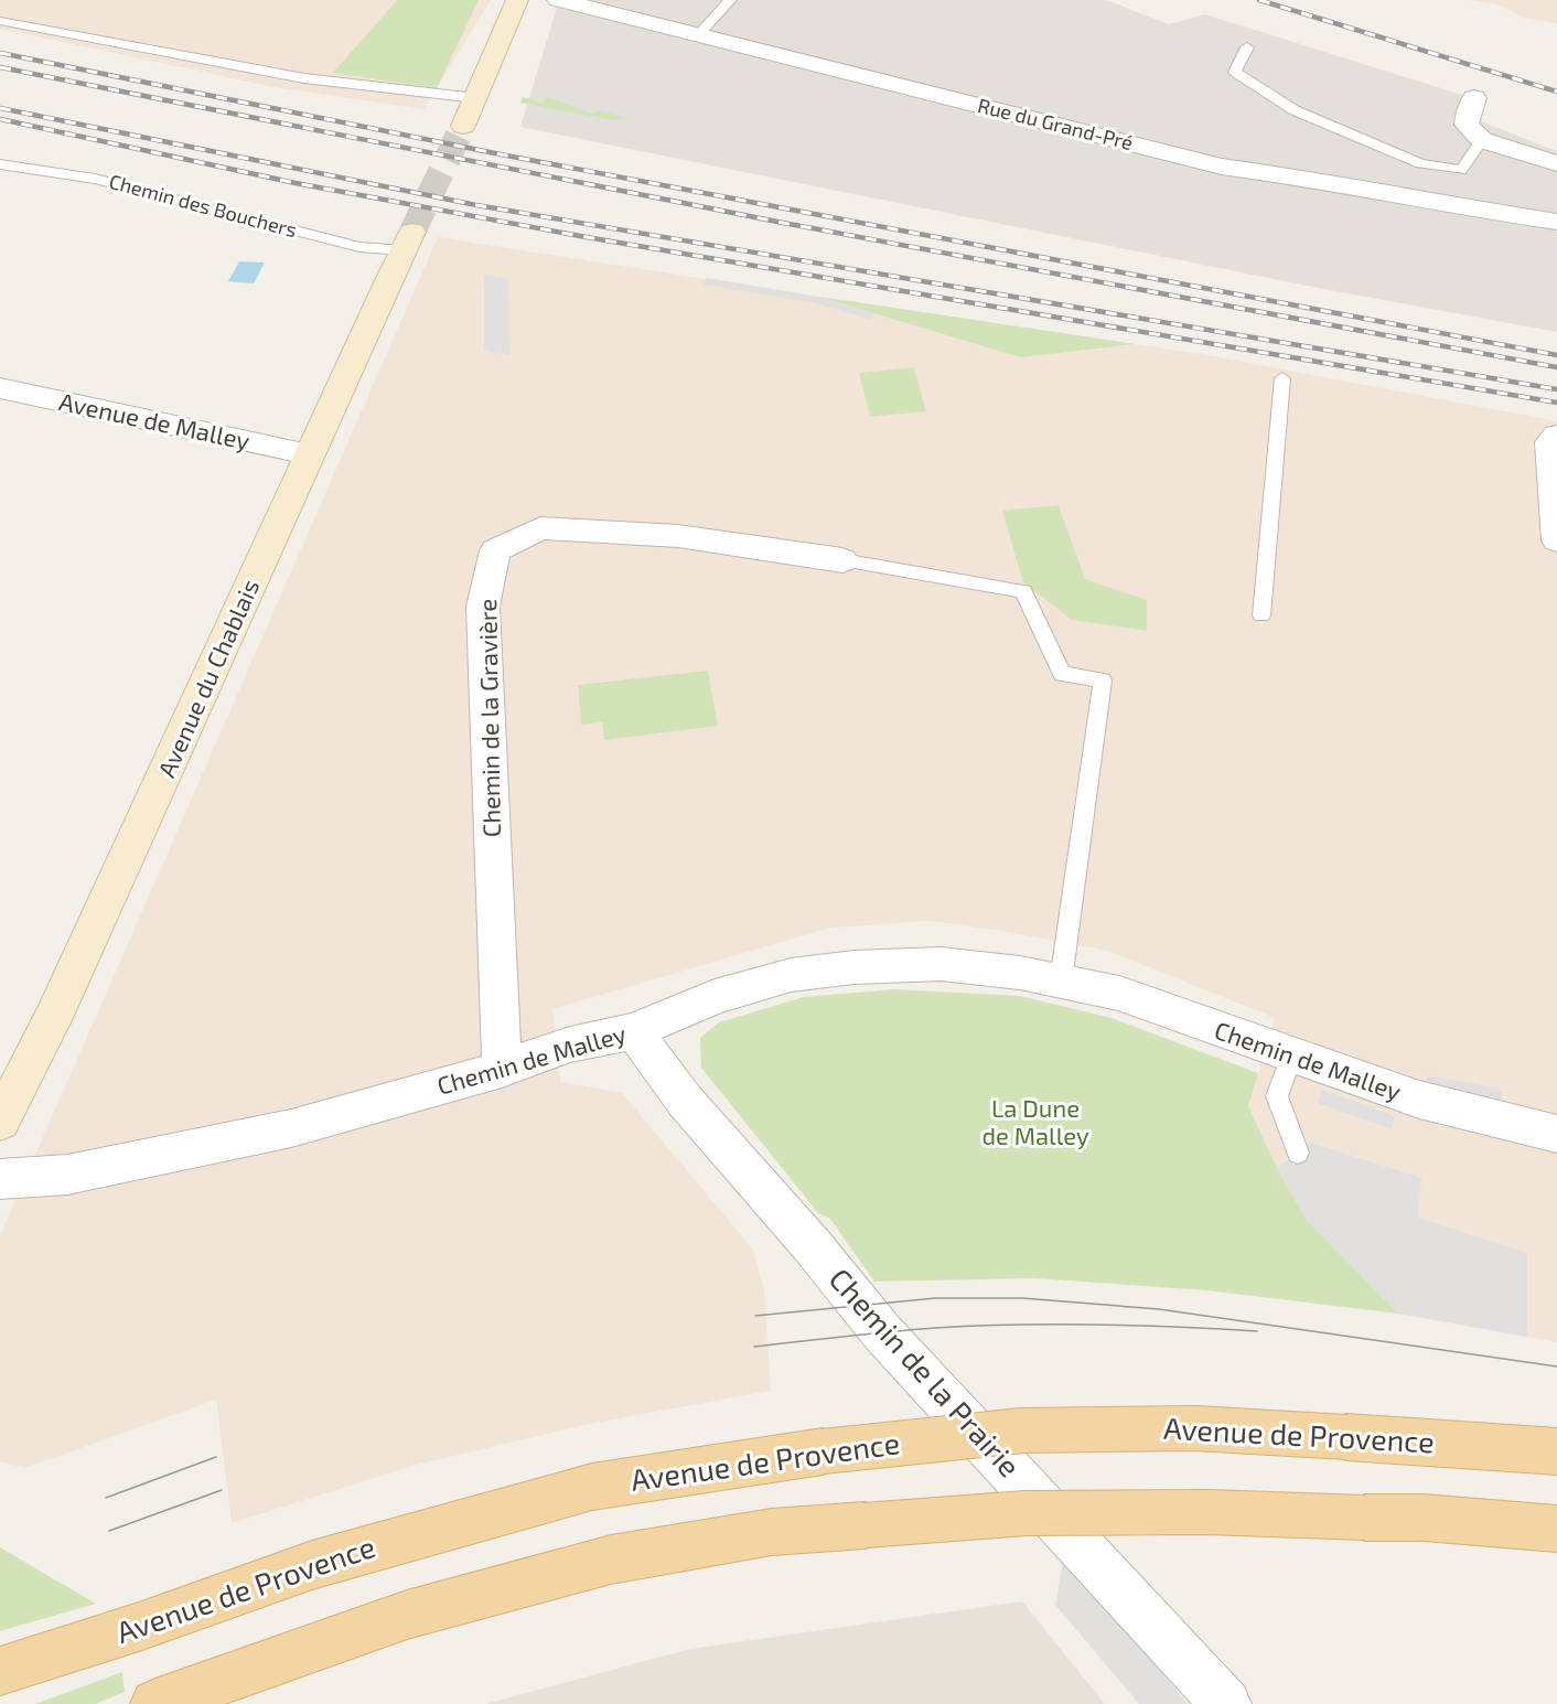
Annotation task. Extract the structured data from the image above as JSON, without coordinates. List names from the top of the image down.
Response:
{
  "streets": {
    "main road": ["Avenue du Chablais", "Avenue de Provence"],
    "street": [
      "Rue du Grand-Pré",
      "Avenue de Malley",
      "Chemin de la Gravière",
      "Chemin de Malley",
      "Chemin de la Prairie"
    ],
    "lane": ["Chemin des Bouchers"]
  },
  "crossings": [
    ["Chemin des Bouchers", "Avenue du Chablais"],
    ["Avenue de Malley", "Avenue du Chablais"],
    ["Chemin de la Gravière", "Chemin de Malley"],
    ["Chemin de Malley", "Chemin de la Prairie"]
  ],
  "parks": ["La Dune de Malley"]
}
